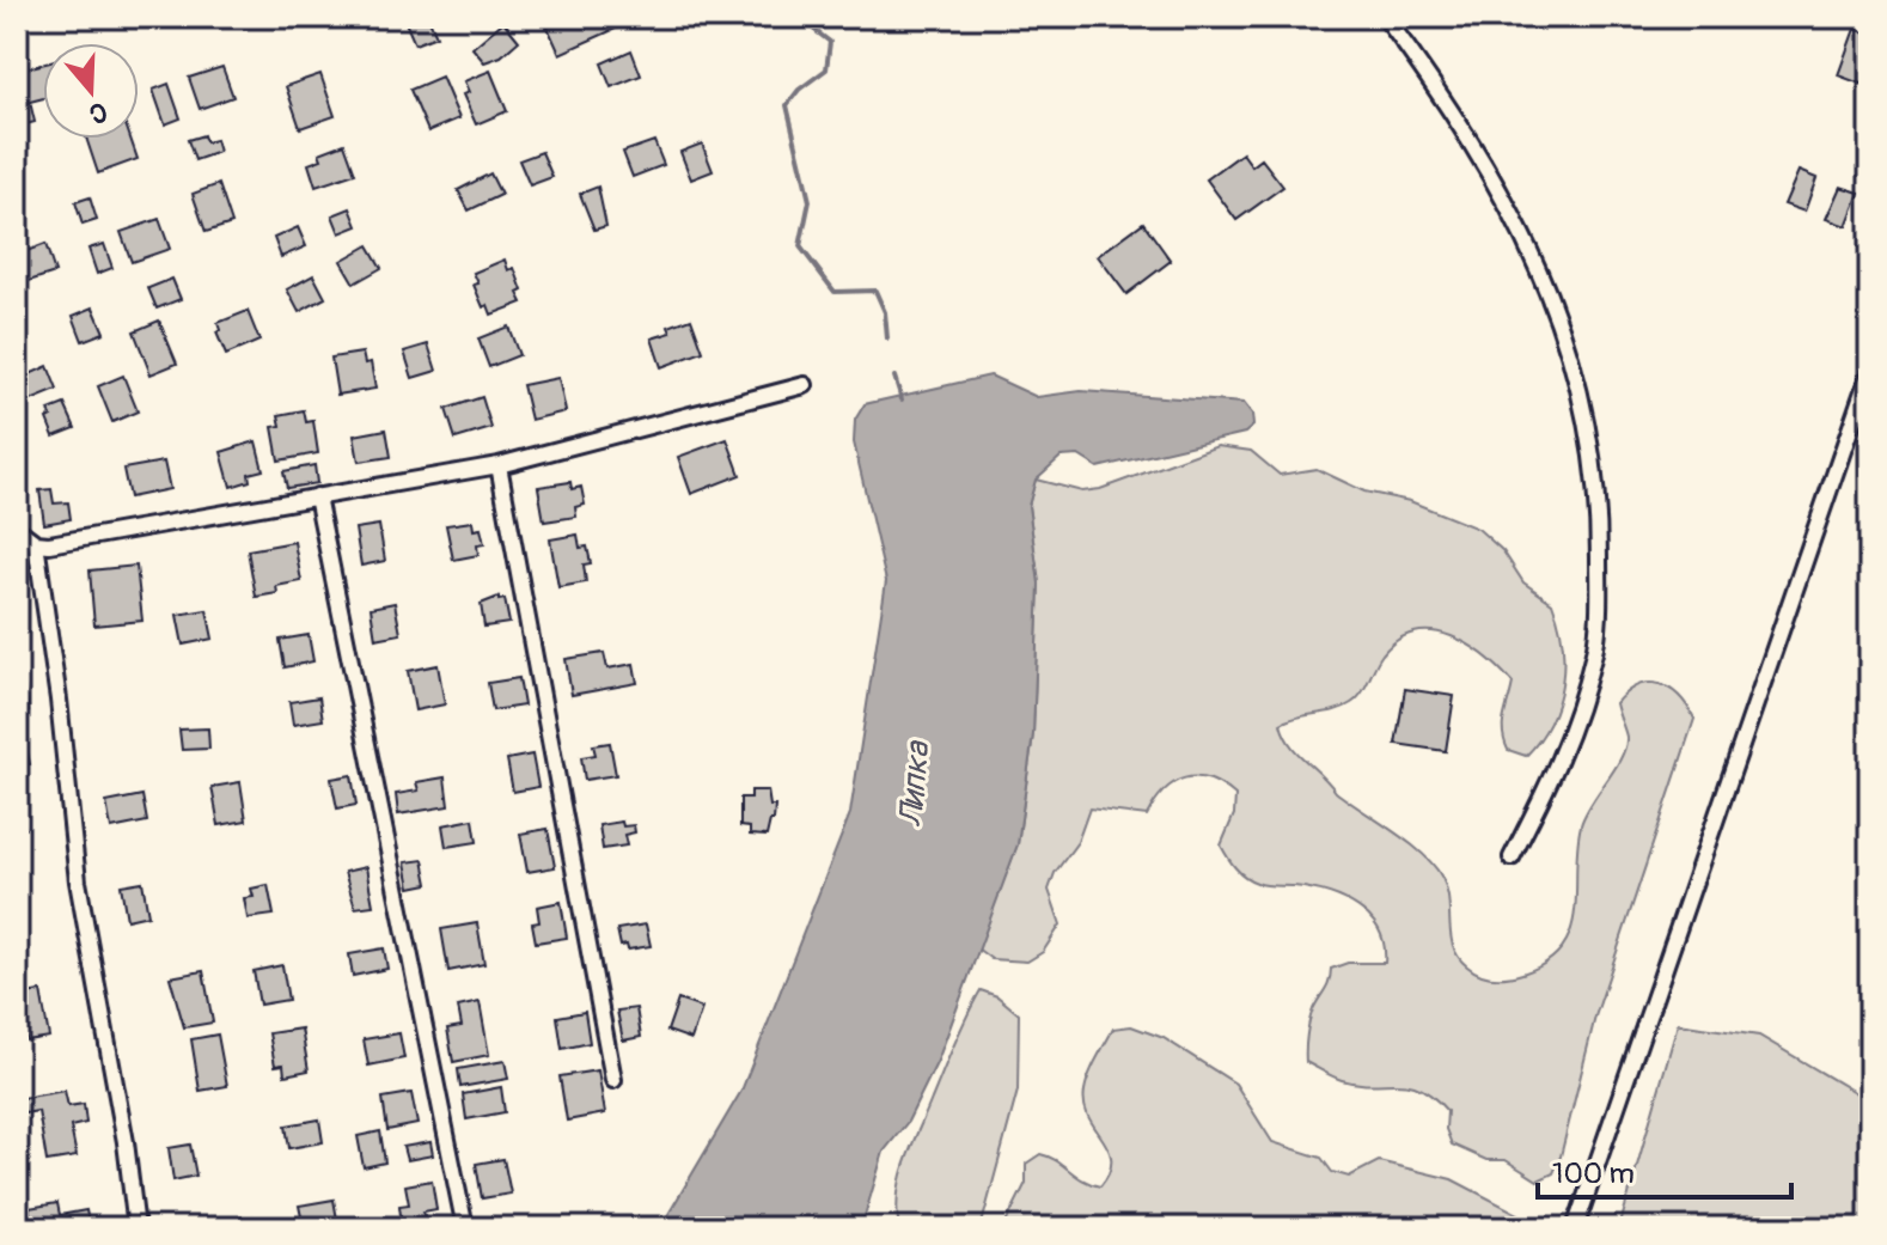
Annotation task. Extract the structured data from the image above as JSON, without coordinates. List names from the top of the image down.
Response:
{
  "water": ["Липка"],
  "scale_bar": "100 m",
  "north": "bottom"
}
